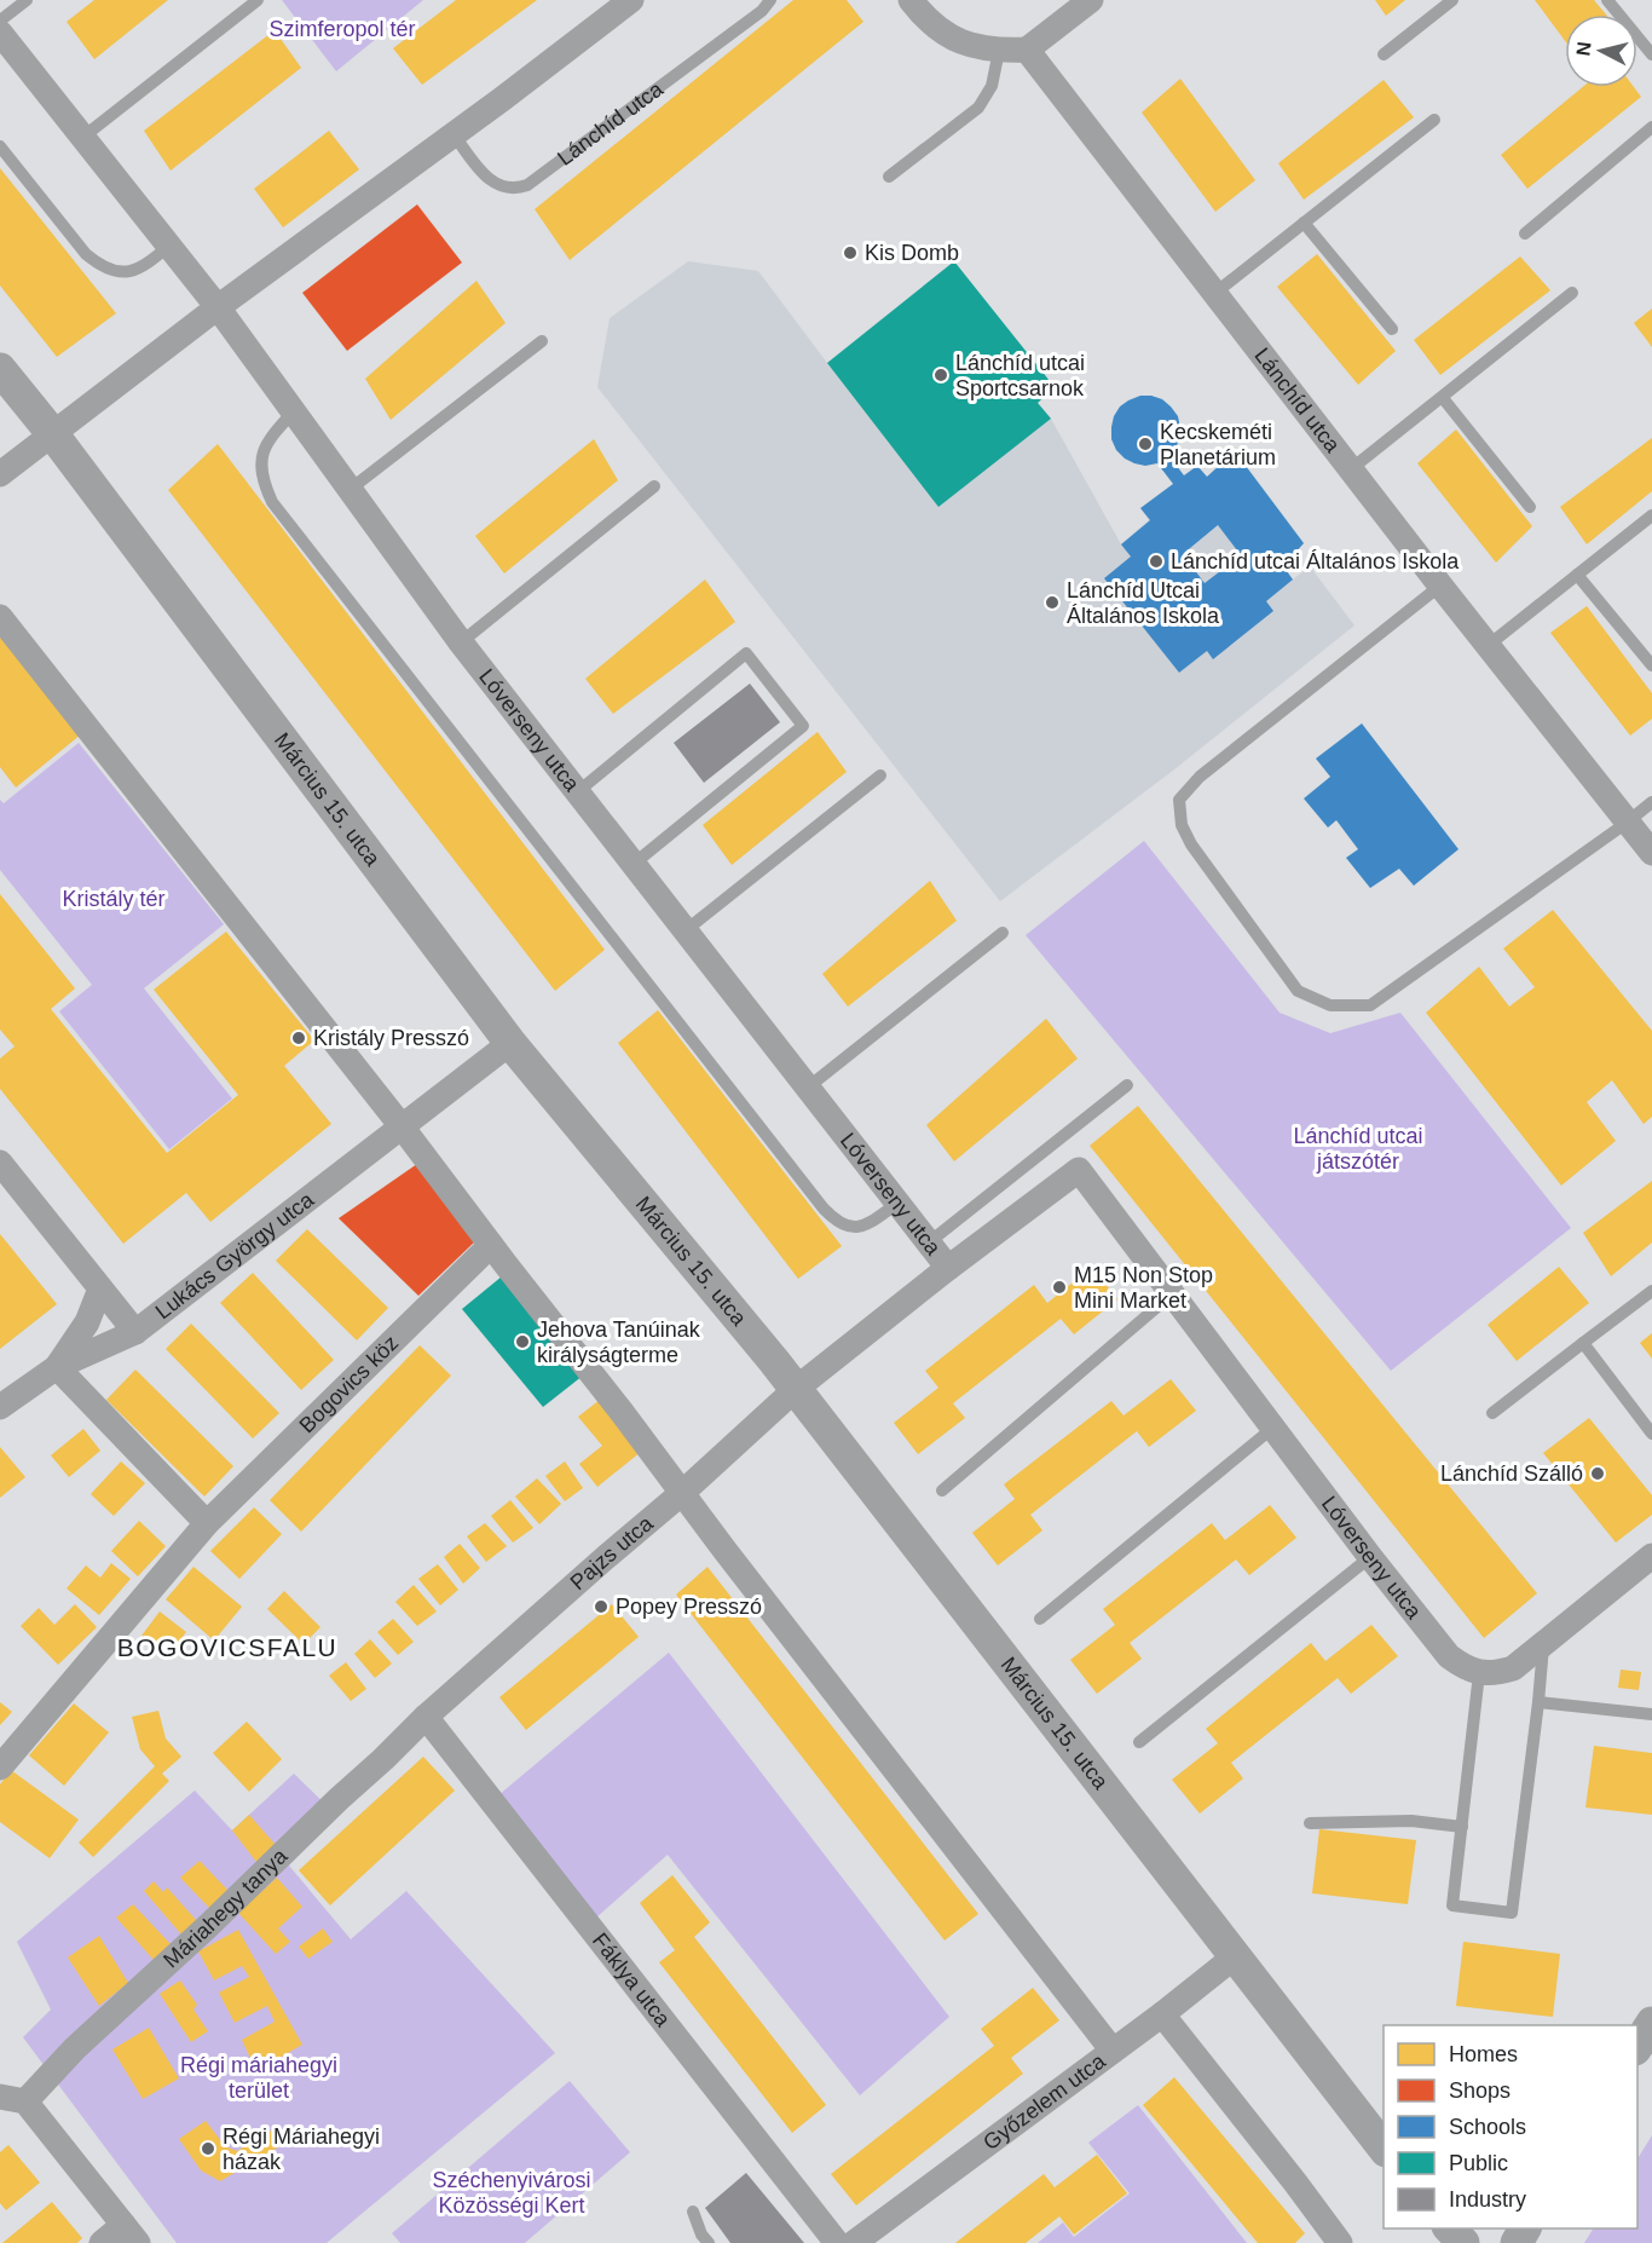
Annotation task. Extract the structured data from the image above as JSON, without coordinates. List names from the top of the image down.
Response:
{
  "streets": {
    "street": [
      "Lánchíd utca",
      "Lóverseny utca",
      "Március 15. utca",
      "Lukács György utca",
      "Bogovics köz",
      "Pajzs utca",
      "Máriahegy tanya",
      "Fáklya utca",
      "Győzelem utca"
    ]
  },
  "crossings": [
    ["Lóverseny utca", "Pajzs utca"],
    ["Március 15. utca", "Lukács György utca"],
    ["Március 15. utca", "Pajzs utca"],
    ["Március 15. utca", "Győzelem utca"],
    ["Pajzs utca", "Máriahegy tanya"],
    ["Pajzs utca", "Fáklya utca"],
    ["Máriahegy tanya", "Fáklya utca"]
  ],
  "districts": ["BOGOVICSFALU"],
  "parks": [
    "Szimferopol tér",
    "Kristály tér",
    "Lánchíd utcai játszótér",
    "Régi máriahegyi terület",
    "Széchenyivárosi Közösségi Kert"
  ],
  "places": [
    "Kis Domb",
    "Lánchíd utcai Sportcsarnok",
    "Kecskeméti Planetárium",
    "Lánchíd utcai Általános Iskola",
    "Lánchíd Utcai Általános Iskola",
    "Kristály Presszó",
    "M15 Non Stop Mini Market",
    "Jehova Tanúinak királyságterme",
    "Lánchíd Szálló",
    "Popey Presszó",
    "Régi Máriahegyi házak"
  ],
  "legend": [
    "Homes",
    "Shops",
    "Schools",
    "Public",
    "Industry"
  ],
  "north": "left"
}
